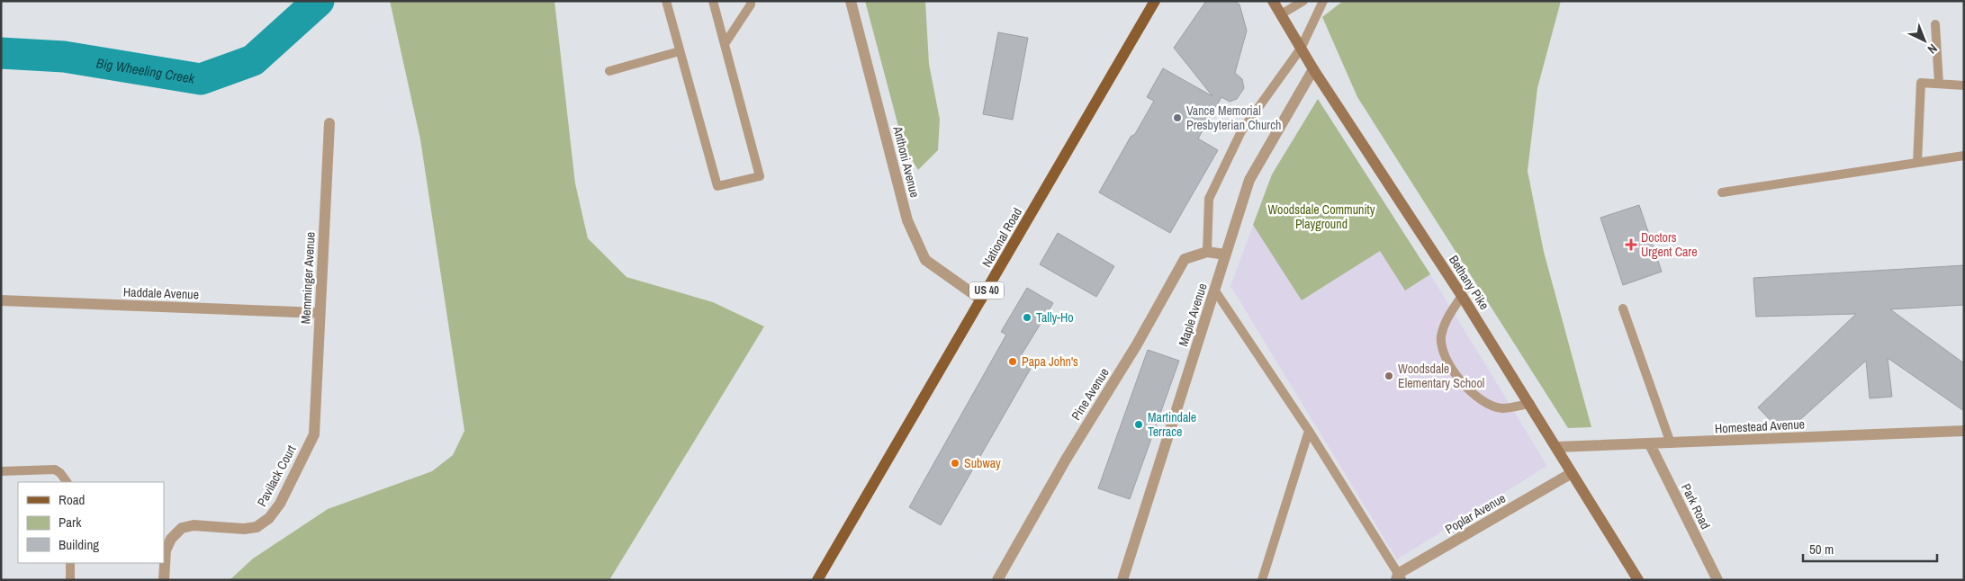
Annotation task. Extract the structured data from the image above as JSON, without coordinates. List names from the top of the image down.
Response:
{
  "streets": {
    "main road": ["National Road", "Bethany Pike", "US 40"],
    "street": [
      "Anthoni Avenue",
      "Memminger Avenue",
      "Haddale Avenue",
      "Maple Avenue",
      "Pine Avenue",
      "Homestead Avenue",
      "Pavilack Court",
      "Park Road",
      "Poplar Avenue"
    ]
  },
  "crossings": [
    ["Anthoni Avenue", "National Road"],
    ["Memminger Avenue", "Haddale Avenue"],
    ["Memminger Avenue", "Pavilack Court"],
    ["Bethany Pike", "Maple Avenue"],
    ["Bethany Pike", "Homestead Avenue"],
    ["Bethany Pike", "Poplar Avenue"],
    ["Maple Avenue", "Pine Avenue"],
    ["Homestead Avenue", "Park Road"]
  ],
  "water": ["Big Wheeling Creek"],
  "parks": ["Woodsdale Community Playground"],
  "places": {
    "other": [
      "Vance Memorial Presbyterian Church",
      "Tally-Ho",
      "Papa John's",
      "Woodsdale Elementary School",
      "Martindale Terrace",
      "Subway"
    ],
    "health": ["Doctors Urgent Care"]
  },
  "legend": ["Road", "Park", "Building"],
  "scale_bar": "50 m",
  "north": "bottom right"
}
